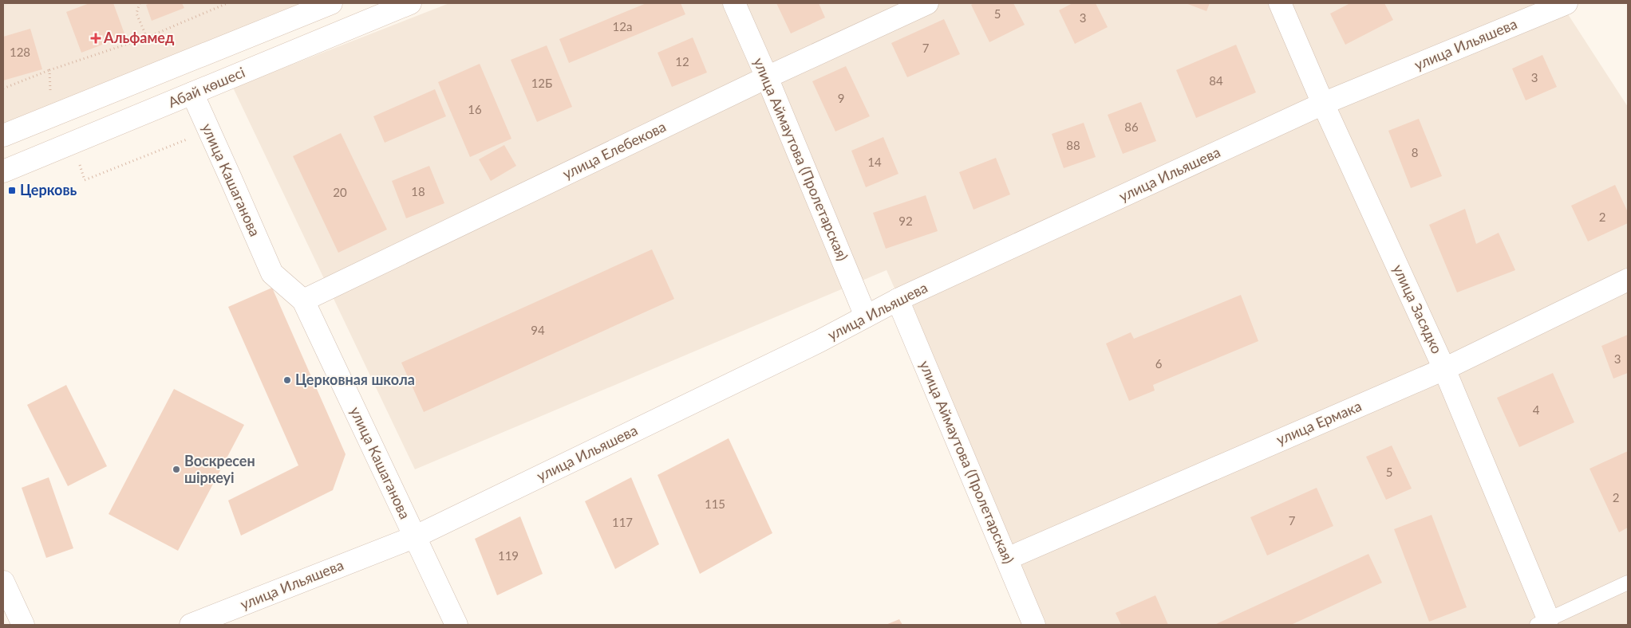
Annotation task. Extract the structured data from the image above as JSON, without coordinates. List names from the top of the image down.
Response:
{
  "streets": {
    "street": [
      "улица Ильяшева",
      "Абай көшесі",
      "улица Елебекова",
      "улица Аймаутова (Пролетарская)",
      "улица Кашаганова",
      "улица Засядко",
      "улица Ермака"
    ]
  },
  "crossings": [
    ["улица Ильяшева", "улица Аймаутова (Пролетарская)"],
    ["улица Ильяшева", "улица Кашаганова"],
    ["улица Ильяшева", "улица Засядко"],
    ["Абай көшесі", "улица Кашаганова"],
    ["улица Елебекова", "улица Аймаутова (Пролетарская)"],
    ["улица Елебекова", "улица Кашаганова"],
    ["улица Аймаутова (Пролетарская)", "улица Ермака"],
    ["улица Засядко", "улица Ермака"]
  ],
  "places": {
    "health": ["Альфамед"],
    "transit": ["Церковь"],
    "other": ["Церковная школа", "Воскресен шіркеуі"]
  },
  "house_numbers": [
    "5",
    "3",
    "12а",
    "7",
    "128",
    "12",
    "3",
    "84",
    "12Б",
    "9",
    "16",
    "86",
    "88",
    "8",
    "14",
    "18",
    "20",
    "2",
    "92",
    "94",
    "3",
    "6",
    "4",
    "5",
    "2",
    "115",
    "7",
    "117",
    "119"
  ]
}
